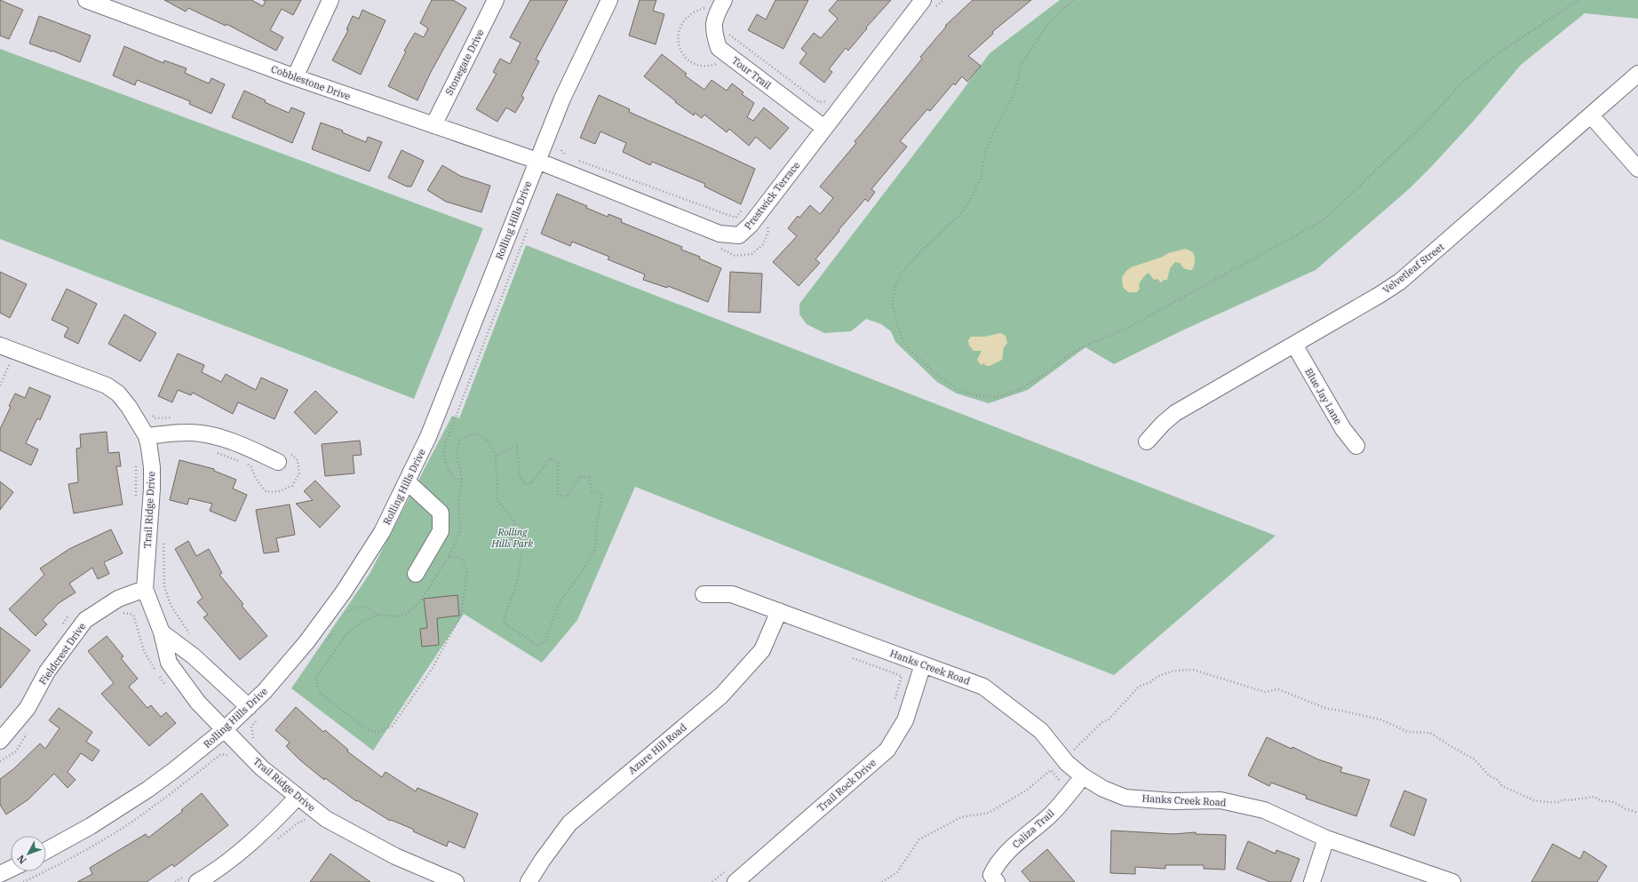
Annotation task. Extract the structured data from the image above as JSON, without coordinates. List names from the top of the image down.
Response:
{
  "streets": {
    "street": [
      "Stonegate Drive",
      "Tour Trail",
      "Cobblestone Drive",
      "Prestwick Terrace",
      "Rolling Hills Drive",
      "Velvetleaf Street",
      "Blue Jay Lane",
      "Trail Ridge Drive",
      "Fieldcrest Drive",
      "Hanks Creek Road",
      "Azure Hill Road",
      "Trail Rock Drive",
      "Caliza Trail"
    ]
  },
  "crossings": [
    ["Stonegate Drive", "Cobblestone Drive"],
    ["Tour Trail", "Prestwick Terrace"],
    ["Cobblestone Drive", "Prestwick Terrace"],
    ["Cobblestone Drive", "Rolling Hills Drive"],
    ["Prestwick Terrace", "Rolling Hills Drive"],
    ["Rolling Hills Drive", "Trail Ridge Drive"],
    ["Velvetleaf Street", "Blue Jay Lane"],
    ["Trail Ridge Drive", "Fieldcrest Drive"],
    ["Hanks Creek Road", "Azure Hill Road"],
    ["Hanks Creek Road", "Trail Rock Drive"],
    ["Hanks Creek Road", "Caliza Trail"]
  ],
  "parks": ["Rolling Hills Park"],
  "north": "bottom left"
}
